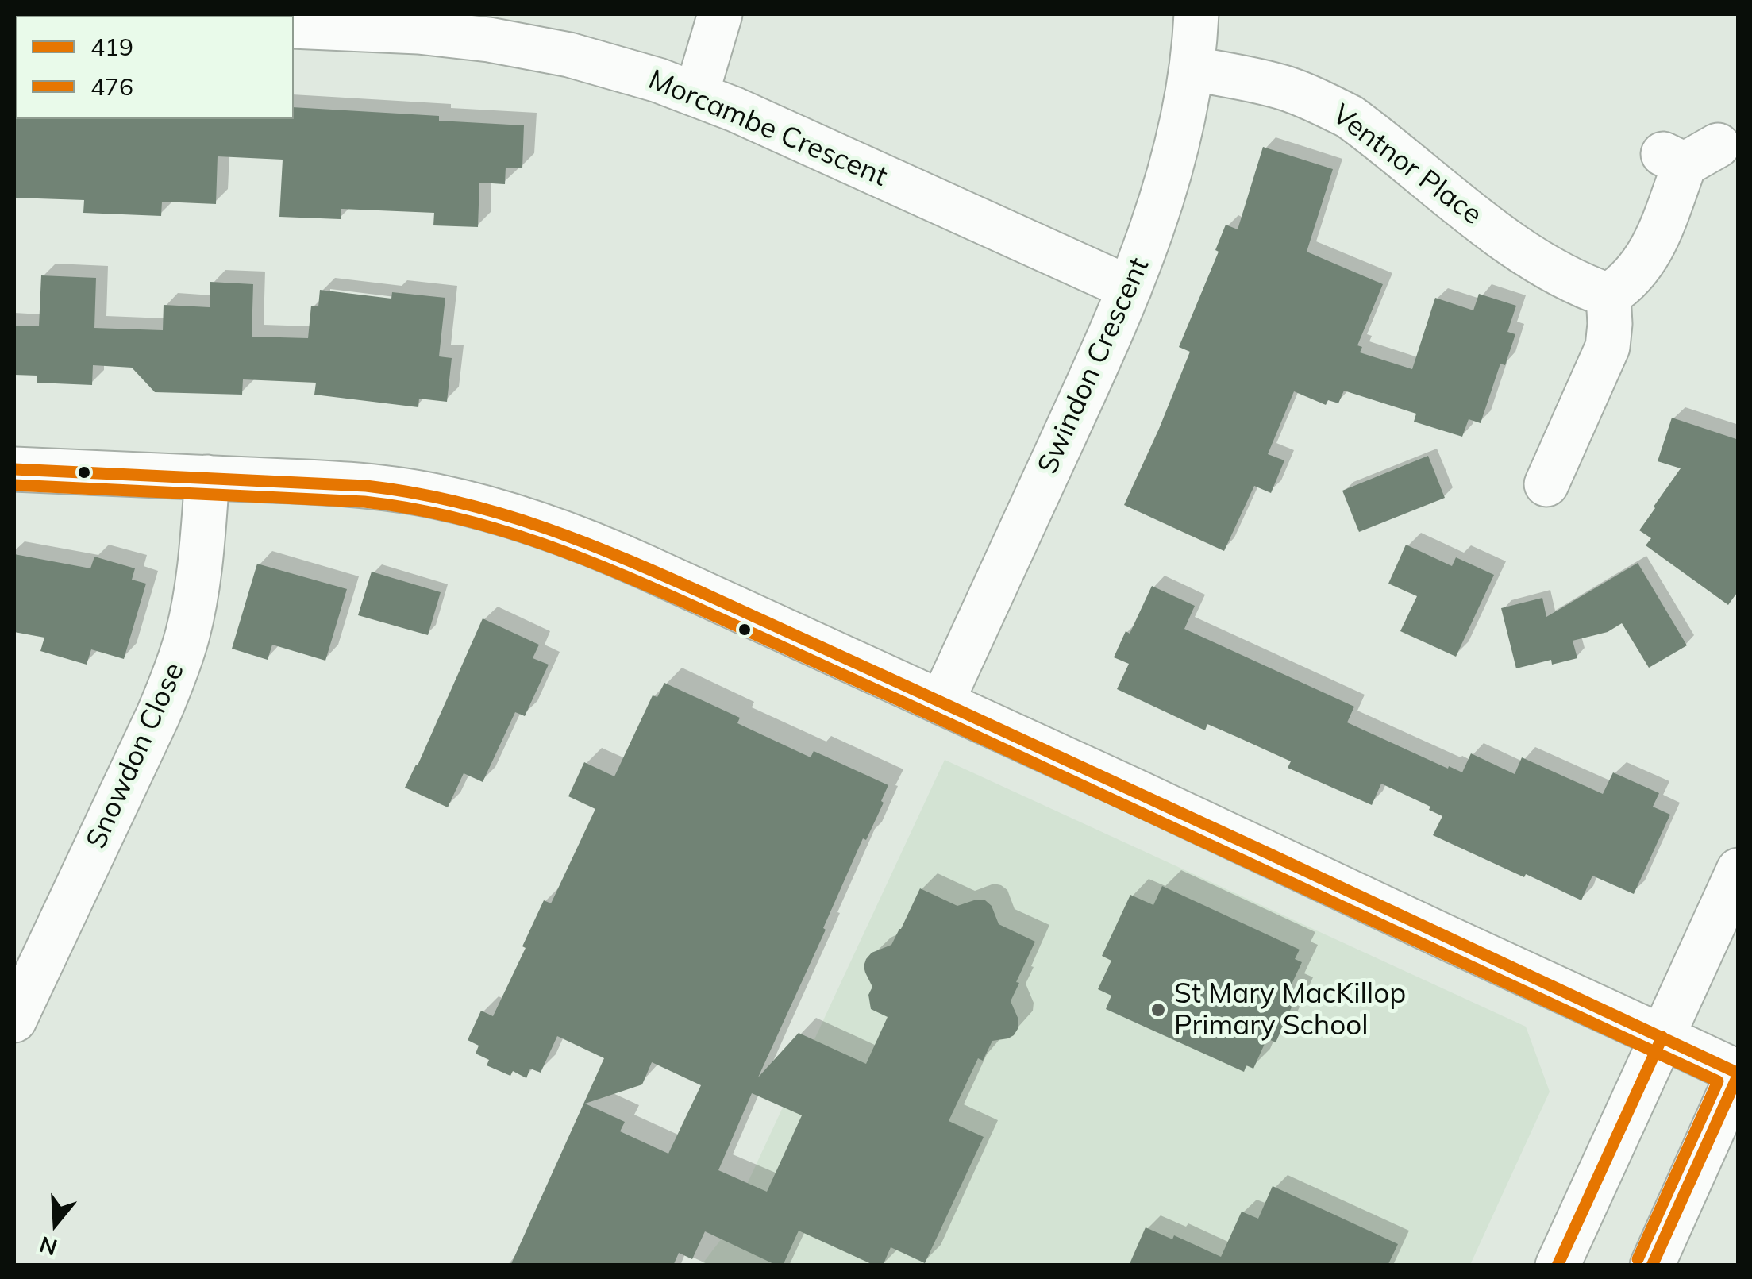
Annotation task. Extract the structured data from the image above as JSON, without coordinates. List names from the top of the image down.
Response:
{
  "streets": {
    "street": [
      "Morcambe Crescent",
      "Ventnor Place",
      "Swindon Crescent",
      "Snowdon Close"
    ]
  },
  "crossings": [
    ["Morcambe Crescent", "Swindon Crescent"],
    ["Ventnor Place", "Swindon Crescent"]
  ],
  "places": ["St Mary MacKillop Primary School"],
  "lines": ["transit line 419", "transit line 476"],
  "legend": ["419", "476"],
  "north": "bottom"
}
